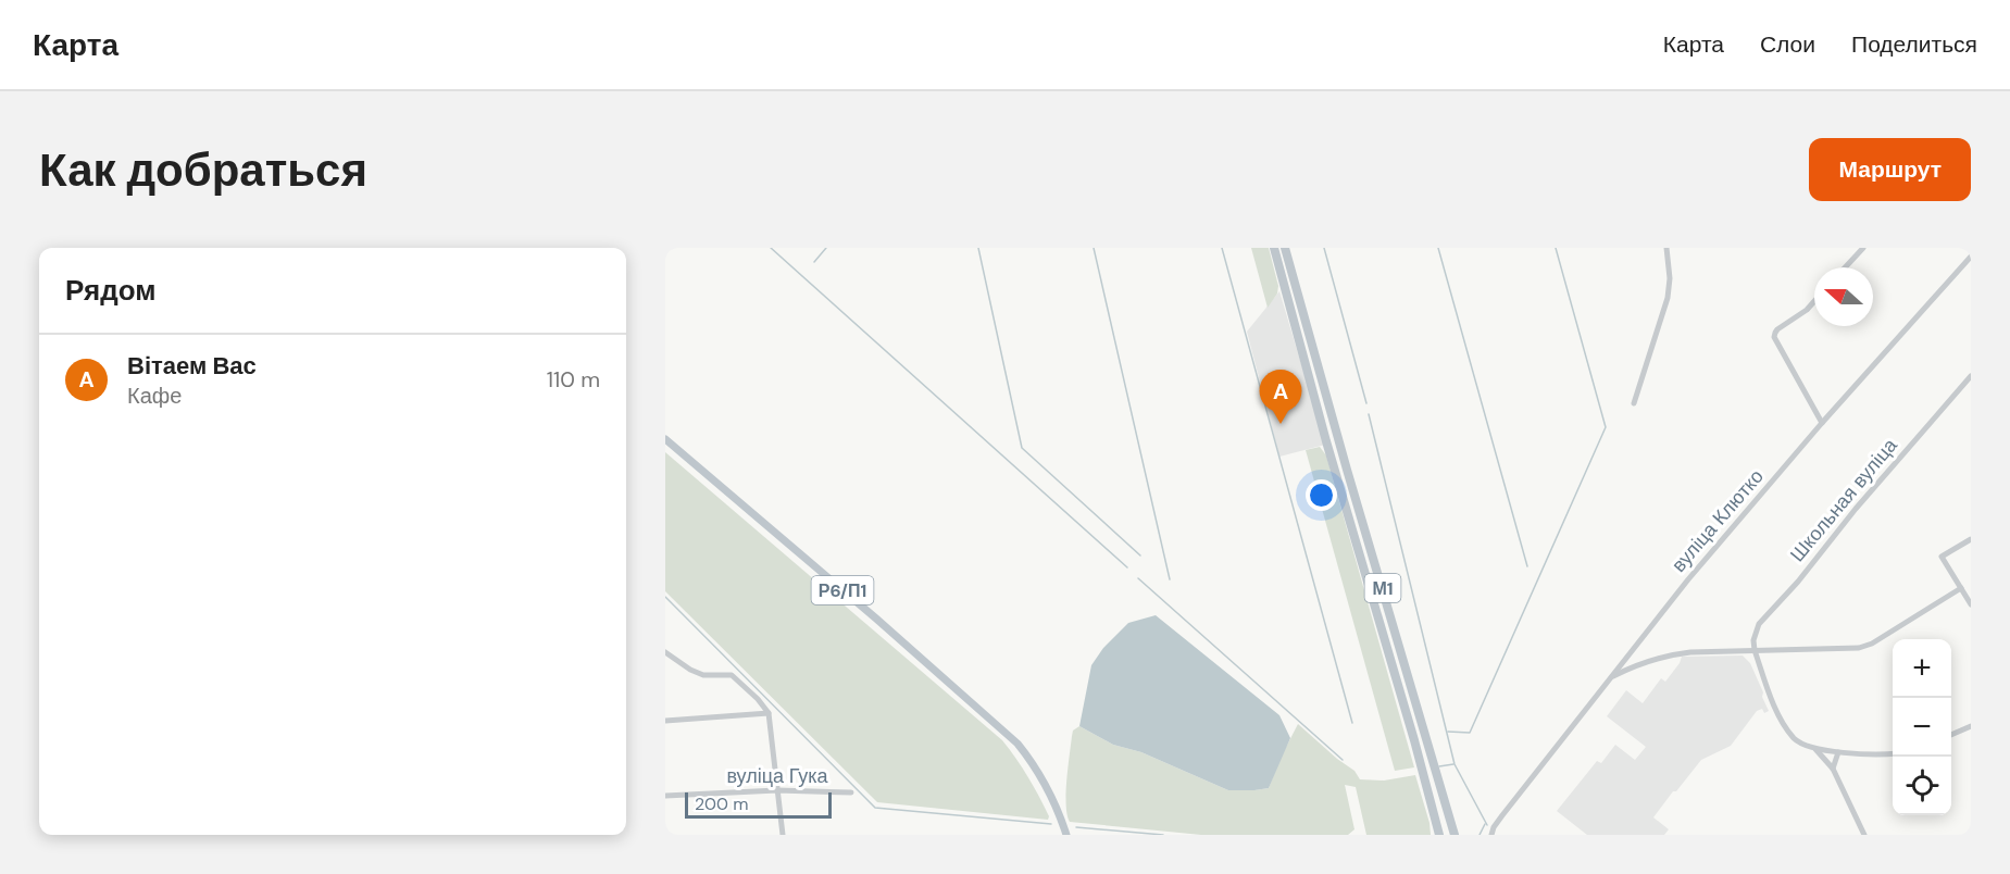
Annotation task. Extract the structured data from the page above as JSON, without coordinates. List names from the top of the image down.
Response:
{
  "streets": {
    "highway": ["М1"],
    "main road": ["Р6/П1"],
    "street": ["Школьная вуліца", "вуліца Клютко", "вуліца Гука"]
  },
  "scale_bar": "200 m",
  "north": "left",
  "page": {
    "header": "Карта",
    "nav": ["Карта", "Слои", "Поделиться"],
    "buttons": "Маршрут",
    "title": "Как добраться",
    "heading": "Рядом",
    "list": [
      {
        "mark": "A",
        "name": "Вітаем Вас",
        "note": "Кафе",
        "value": "110 m"
      }
    ],
    "pins": "A",
    "map_buttons": ["+", "−"],
    "scale": "200 m"
  }
}
